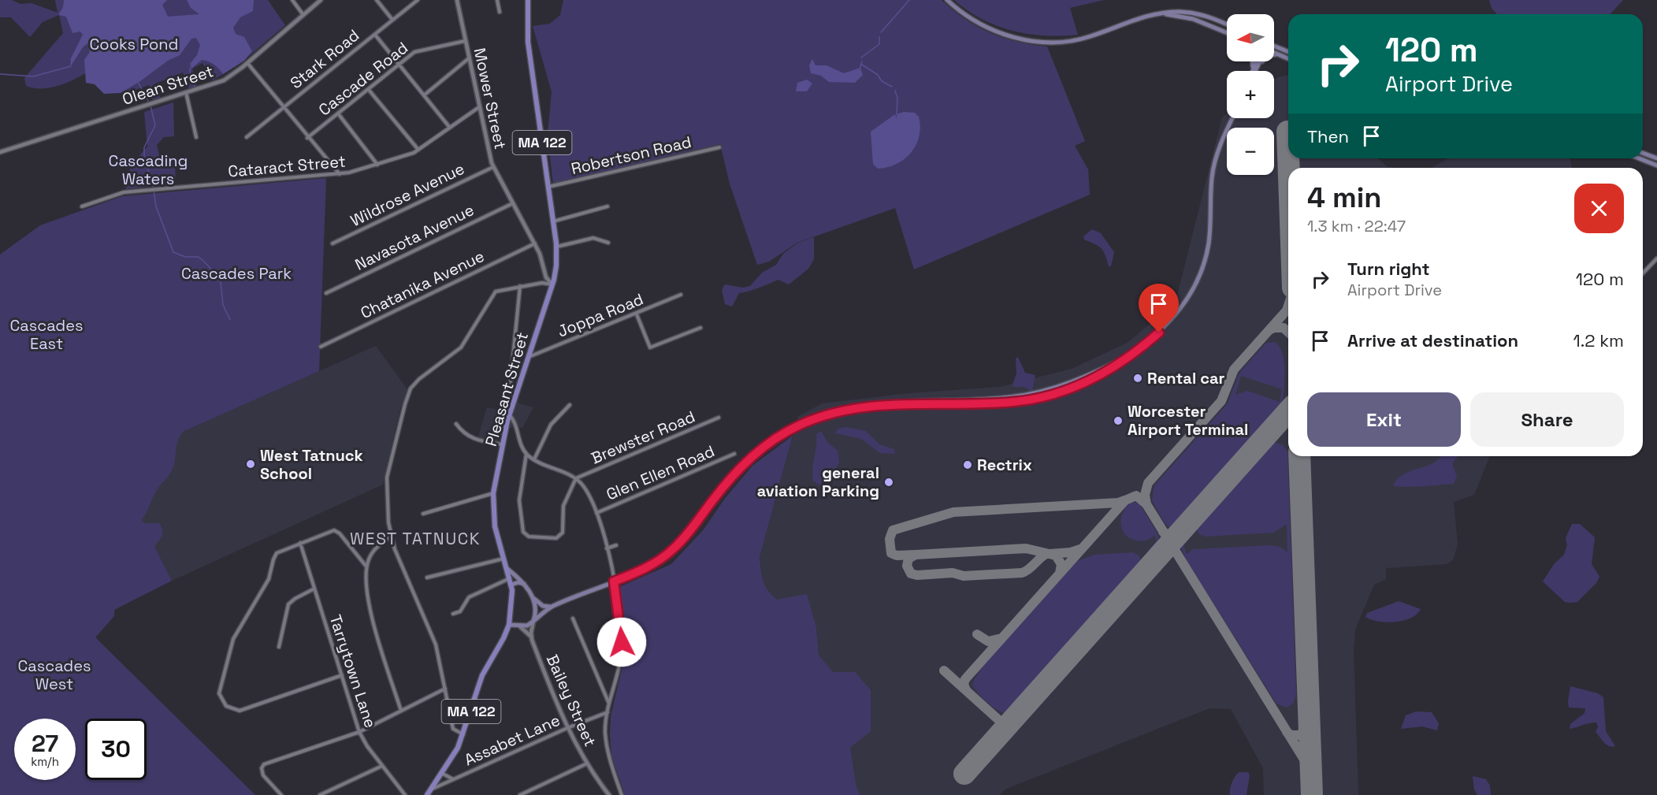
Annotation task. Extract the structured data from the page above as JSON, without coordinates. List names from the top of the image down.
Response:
{
  "streets": {
    "main road": ["MA 122", "Pleasant Street"],
    "street": [
      "Stark Road",
      "Cascade Road",
      "Olean Street",
      "Mower Street",
      "Robertson Road",
      "Cataract Street",
      "Wildrose Avenue",
      "Navasota Avenue",
      "Chatanika Avenue",
      "Joppa Road",
      "Brewster Road",
      "Glen Ellen Road",
      "Tarrytown Lane",
      "Bailey Street",
      "Assabet Lane"
    ]
  },
  "crossings": [
    ["Cascade Road", "Mower Street"],
    ["Mower Street", "Cataract Street"],
    ["Mower Street", "Wildrose Avenue"],
    ["Mower Street", "Navasota Avenue"],
    ["Mower Street", "Chatanika Avenue"],
    ["Mower Street", "Pleasant Street"],
    ["Robertson Road", "Pleasant Street"],
    ["Joppa Road", "Pleasant Street"],
    ["Pleasant Street", "Assabet Lane"],
    ["Bailey Street", "Assabet Lane"]
  ],
  "districts": ["WEST TATNUCK"],
  "parks": [
    "Cooks Pond",
    "Cascading Waters",
    "Cascades Park",
    "Cascades East",
    "Cascades West"
  ],
  "places": [
    "Rental car",
    "Worcester Airport Terminal",
    "West Tatnuck School",
    "Rectrix",
    "general aviation Parking"
  ],
  "north": "left",
  "page": {
    "map_buttons": ["+", "−"],
    "turn": ["120 m", "Airport Drive"],
    "then": "Then",
    "heading": ["4 min", "1.3 km · 22:47"],
    "list": [
      {
        "name": "Turn right",
        "note": "Airport Drive",
        "value": "120 m"
      },
      {
        "name": "Arrive at destination",
        "value": "1.2 km"
      }
    ],
    "buttons": ["Exit", "Share"],
    "speed": "27 km/h",
    "limit": "30"
  }
}
